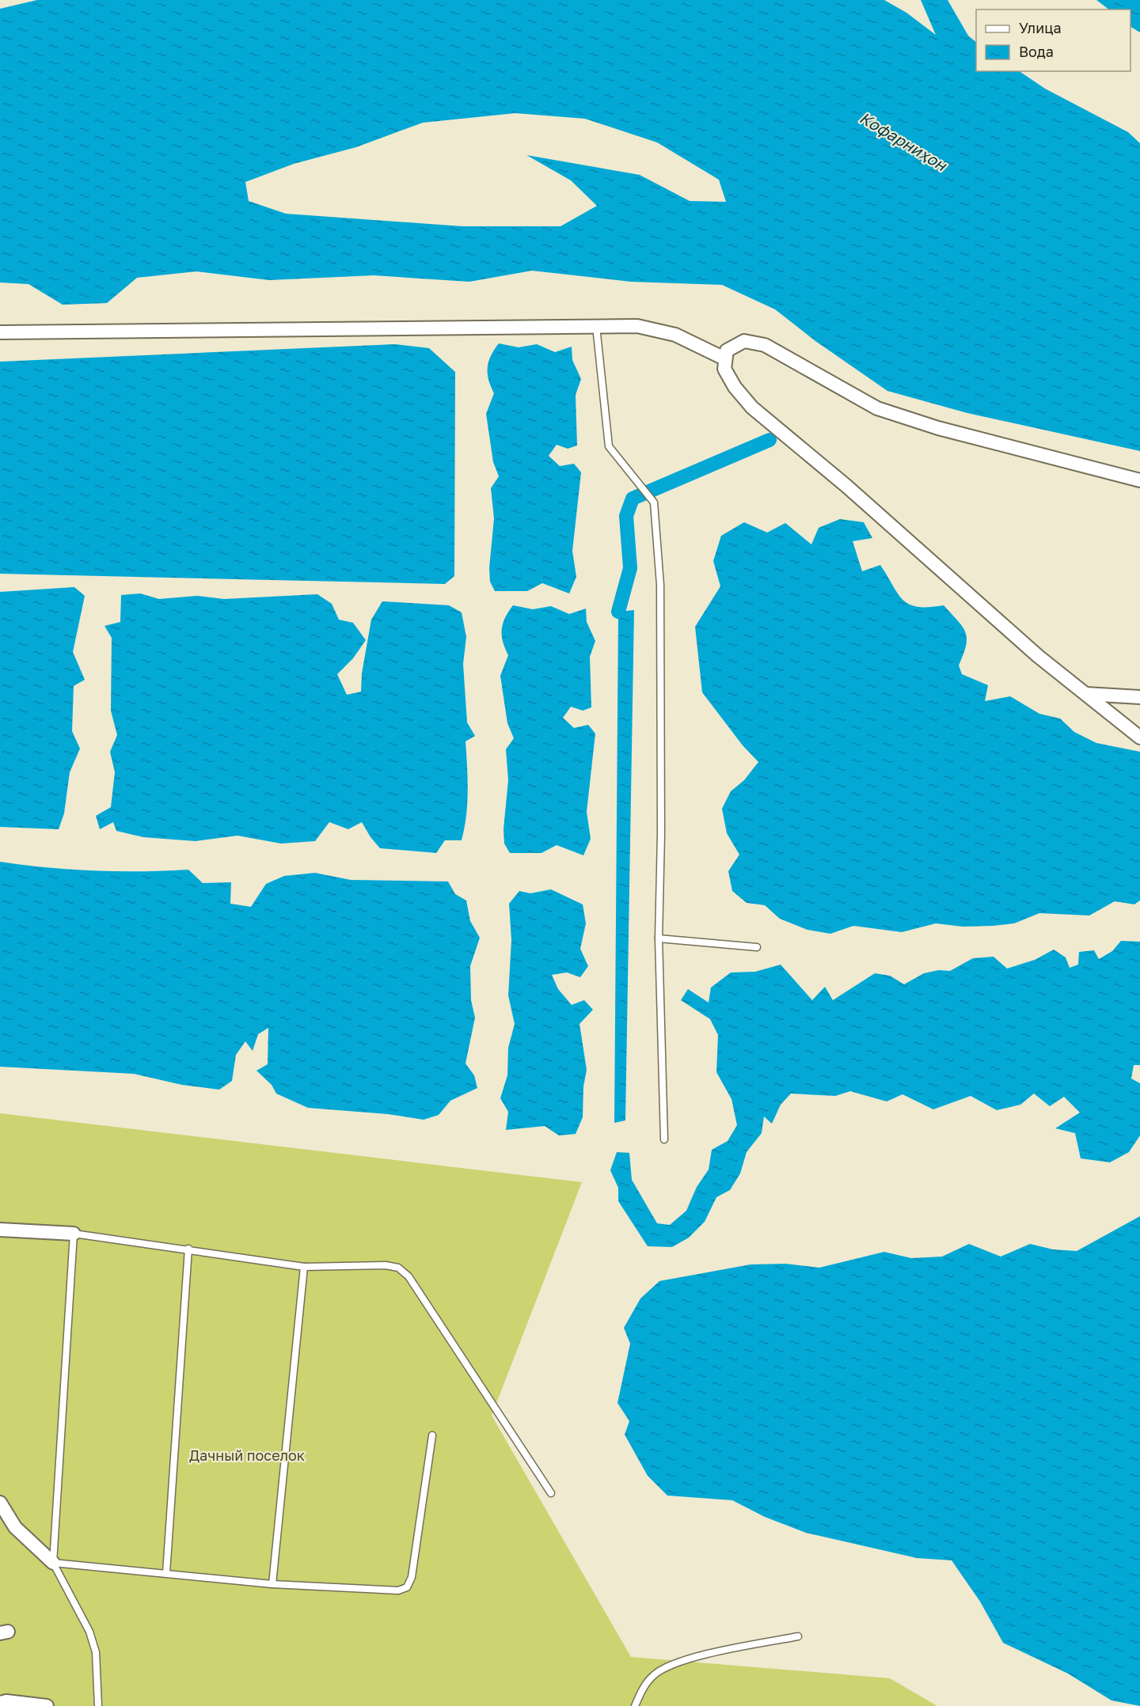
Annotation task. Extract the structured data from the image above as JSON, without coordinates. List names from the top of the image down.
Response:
{
  "water": ["Кофарниҳон"],
  "parks": ["Дачный поселок"],
  "legend": ["Улица", "Вода"]
}
